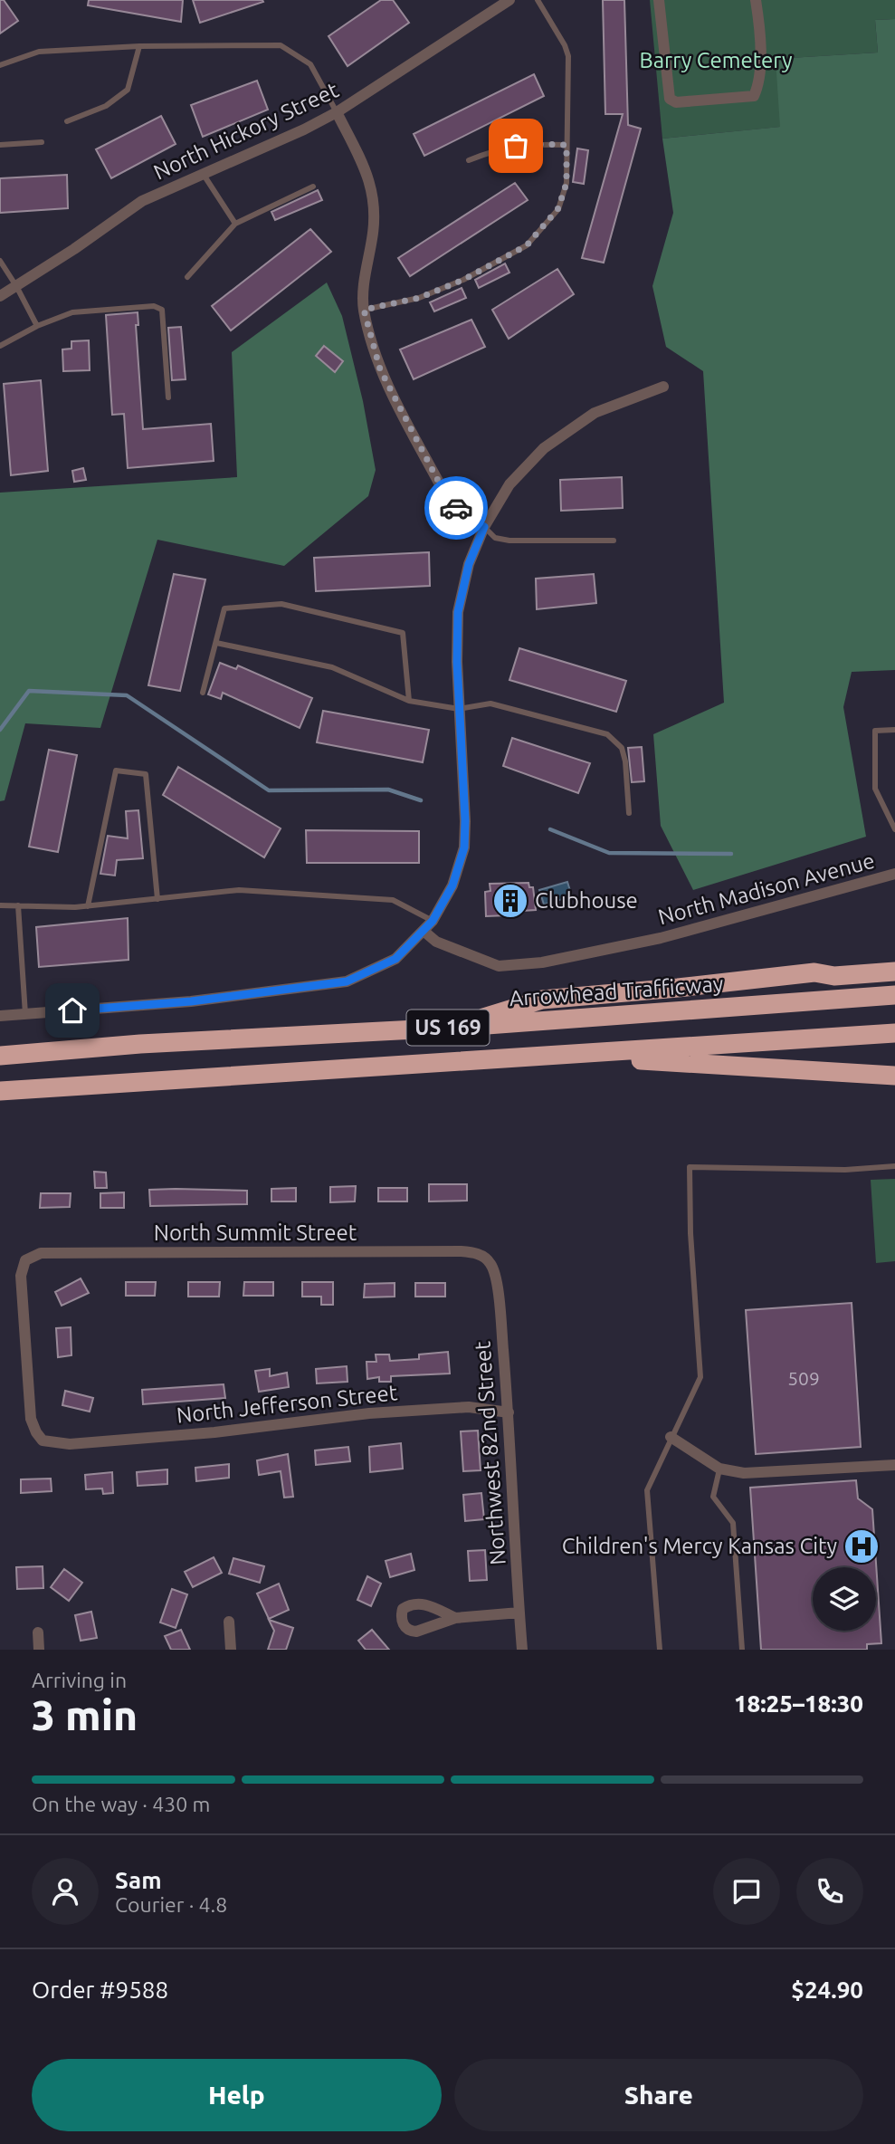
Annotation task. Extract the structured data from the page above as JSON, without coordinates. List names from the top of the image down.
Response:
{
  "streets": {
    "highway": ["Arrowhead Trafficway", "US 169"],
    "street": [
      "North Hickory Street",
      "North Madison Avenue",
      "North Summit Street",
      "North Jefferson Street",
      "Northwest 82nd Street"
    ]
  },
  "crossings": [
    ["North Summit Street", "North Jefferson Street"],
    ["North Summit Street", "Northwest 82nd Street"],
    ["North Jefferson Street", "Northwest 82nd Street"]
  ],
  "parks": ["Barry Cemetery"],
  "places": {
    "building": ["Clubhouse"],
    "hospital": ["Children's Mercy Kansas City"]
  },
  "house_numbers": ["509"],
  "page": {
    "heading": ["3 min", "Arriving in", "18:25–18:30"],
    "panel": [
      "Sam",
      "Courier · 4.8",
      "Order #9588",
      "$24.90"
    ],
    "bar": "On the way · 430 m",
    "buttons": ["Help", "Share"]
  }
}
